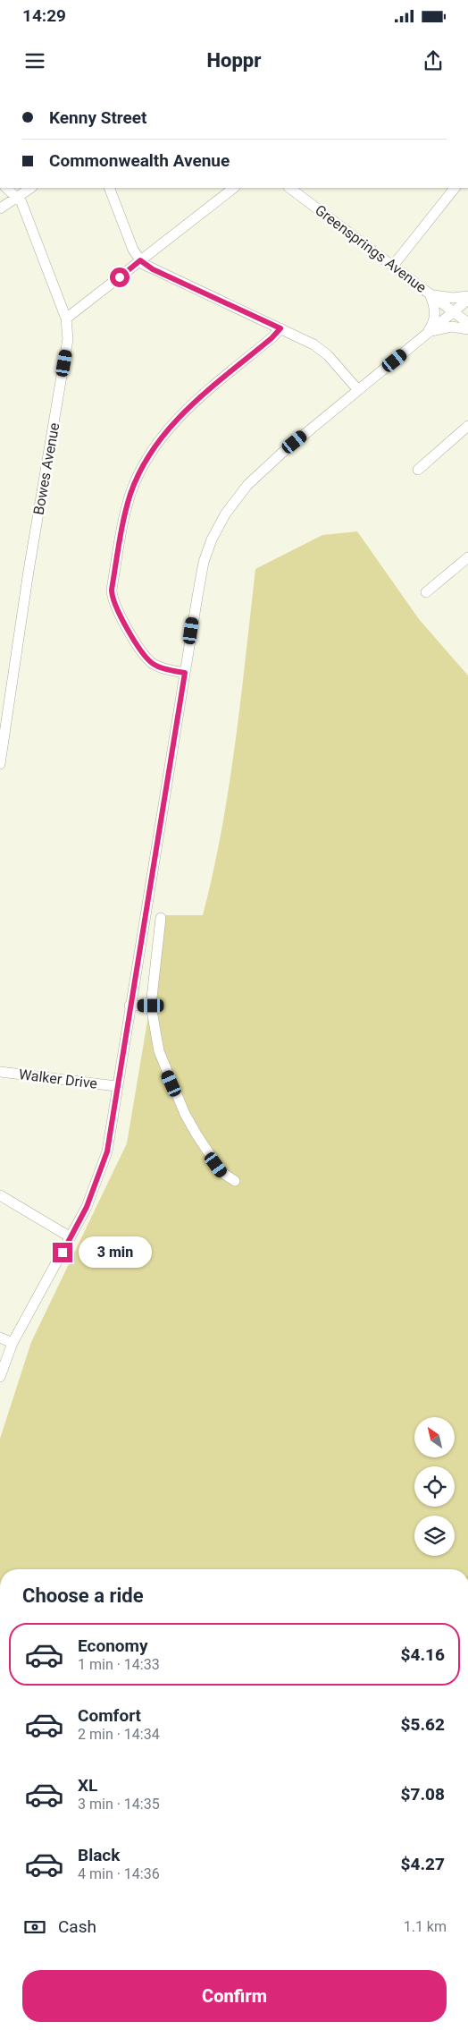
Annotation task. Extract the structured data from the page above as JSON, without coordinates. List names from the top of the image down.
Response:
{
  "streets": {
    "street": ["Greensprings Avenue", "Bowes Avenue", "Walker Drive"]
  },
  "north": "top left",
  "page": {
    "status": "14:29",
    "header": "Hoppr",
    "banner": ["Kenny Street", "Commonwealth Avenue"],
    "bubble": "3 min",
    "heading": "Choose a ride",
    "list": [
      {
        "name": "Economy",
        "note": "1 min · 14:33",
        "value": "$4.16"
      },
      {
        "name": "Comfort",
        "note": "2 min · 14:34",
        "value": "$5.62"
      },
      {
        "name": "XL",
        "note": "3 min · 14:35",
        "value": "$7.08"
      },
      {
        "name": "Black",
        "note": "4 min · 14:36",
        "value": "$4.27"
      }
    ],
    "pay": ["Cash", "1.1 km"],
    "buttons": "Confirm"
  }
}
